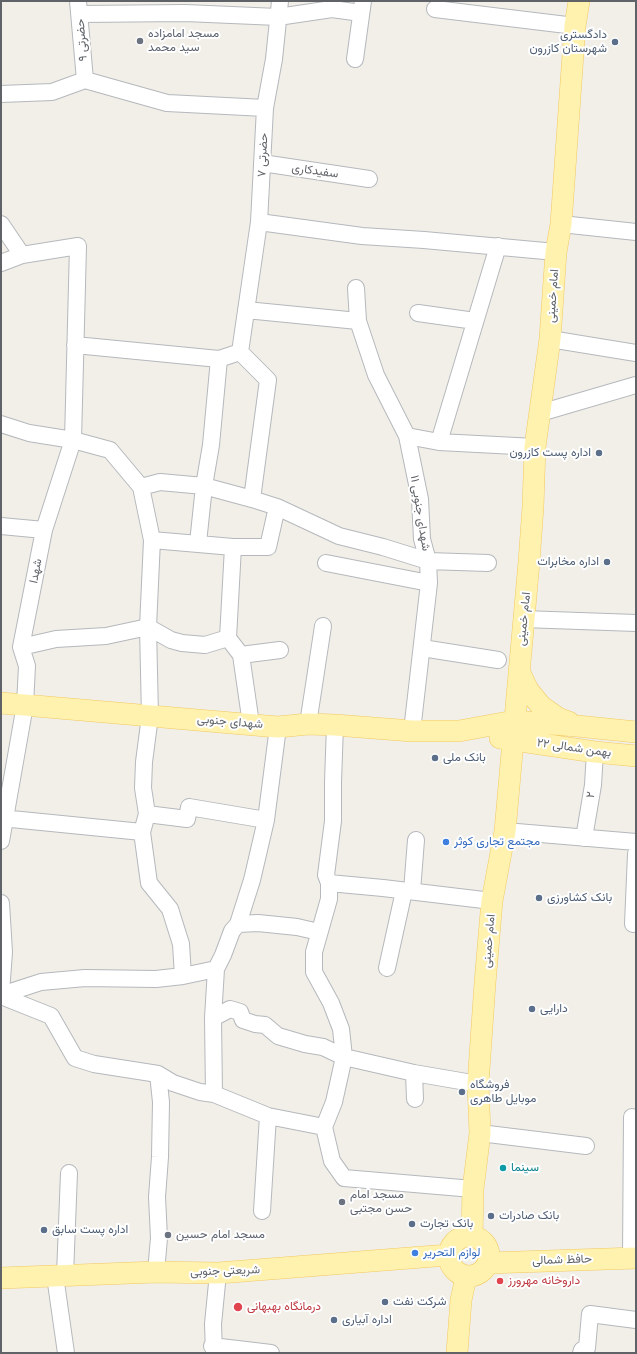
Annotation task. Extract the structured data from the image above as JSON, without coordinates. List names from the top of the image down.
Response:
{
  "streets": {
    "main road": [
      "امام خمینی",
      "شهدای جنوبی",
      "۲۲ بهمن شمالی",
      "حافظ شمالی",
      "شریعتی جنوبی"
    ],
    "street": [
      "حضرتی ۹",
      "حضرتی ۷",
      "سفیدکاری",
      "۱۱ شهدای جنوبی",
      "شهدا",
      "۲"
    ]
  },
  "crossings": [
    ["حضرتی ۷", "سفیدکاری"],
    ["امام خمینی", "شهدای جنوبی"],
    ["امام خمینی", "۲۲ بهمن شمالی"],
    ["امام خمینی", "حافظ شمالی"],
    ["امام خمینی", "شریعتی جنوبی"],
    ["۱۱ شهدای جنوبی", "شهدای جنوبی"],
    ["شهدا", "شهدای جنوبی"],
    ["شهدای جنوبی", "۲۲ بهمن شمالی"],
    ["۲۲ بهمن شمالی", "۲"],
    ["حافظ شمالی", "شریعتی جنوبی"]
  ],
  "places": [
    "مسجد امامزاده سید محمد",
    "دادگستری شهرستان کازرون",
    "اداره پست کازرون",
    "اداره مخابرات",
    "بانک ملی",
    "مجتمع تجاری کوثر",
    "بانک کشاورزی",
    "دارایی",
    "فروشگاه موبایل طاهری",
    "سینما",
    "مسجد امام حسن مجتبی",
    "بانک صادرات",
    "بانک تجارت",
    "اداره پست سابق",
    "مسجد امام حسین",
    "لوازم التحریر",
    "داروخانه مهرورز",
    "شرکت نفت",
    "درمانگاه بهبهانی",
    "اداره آبیاری"
  ]
}
